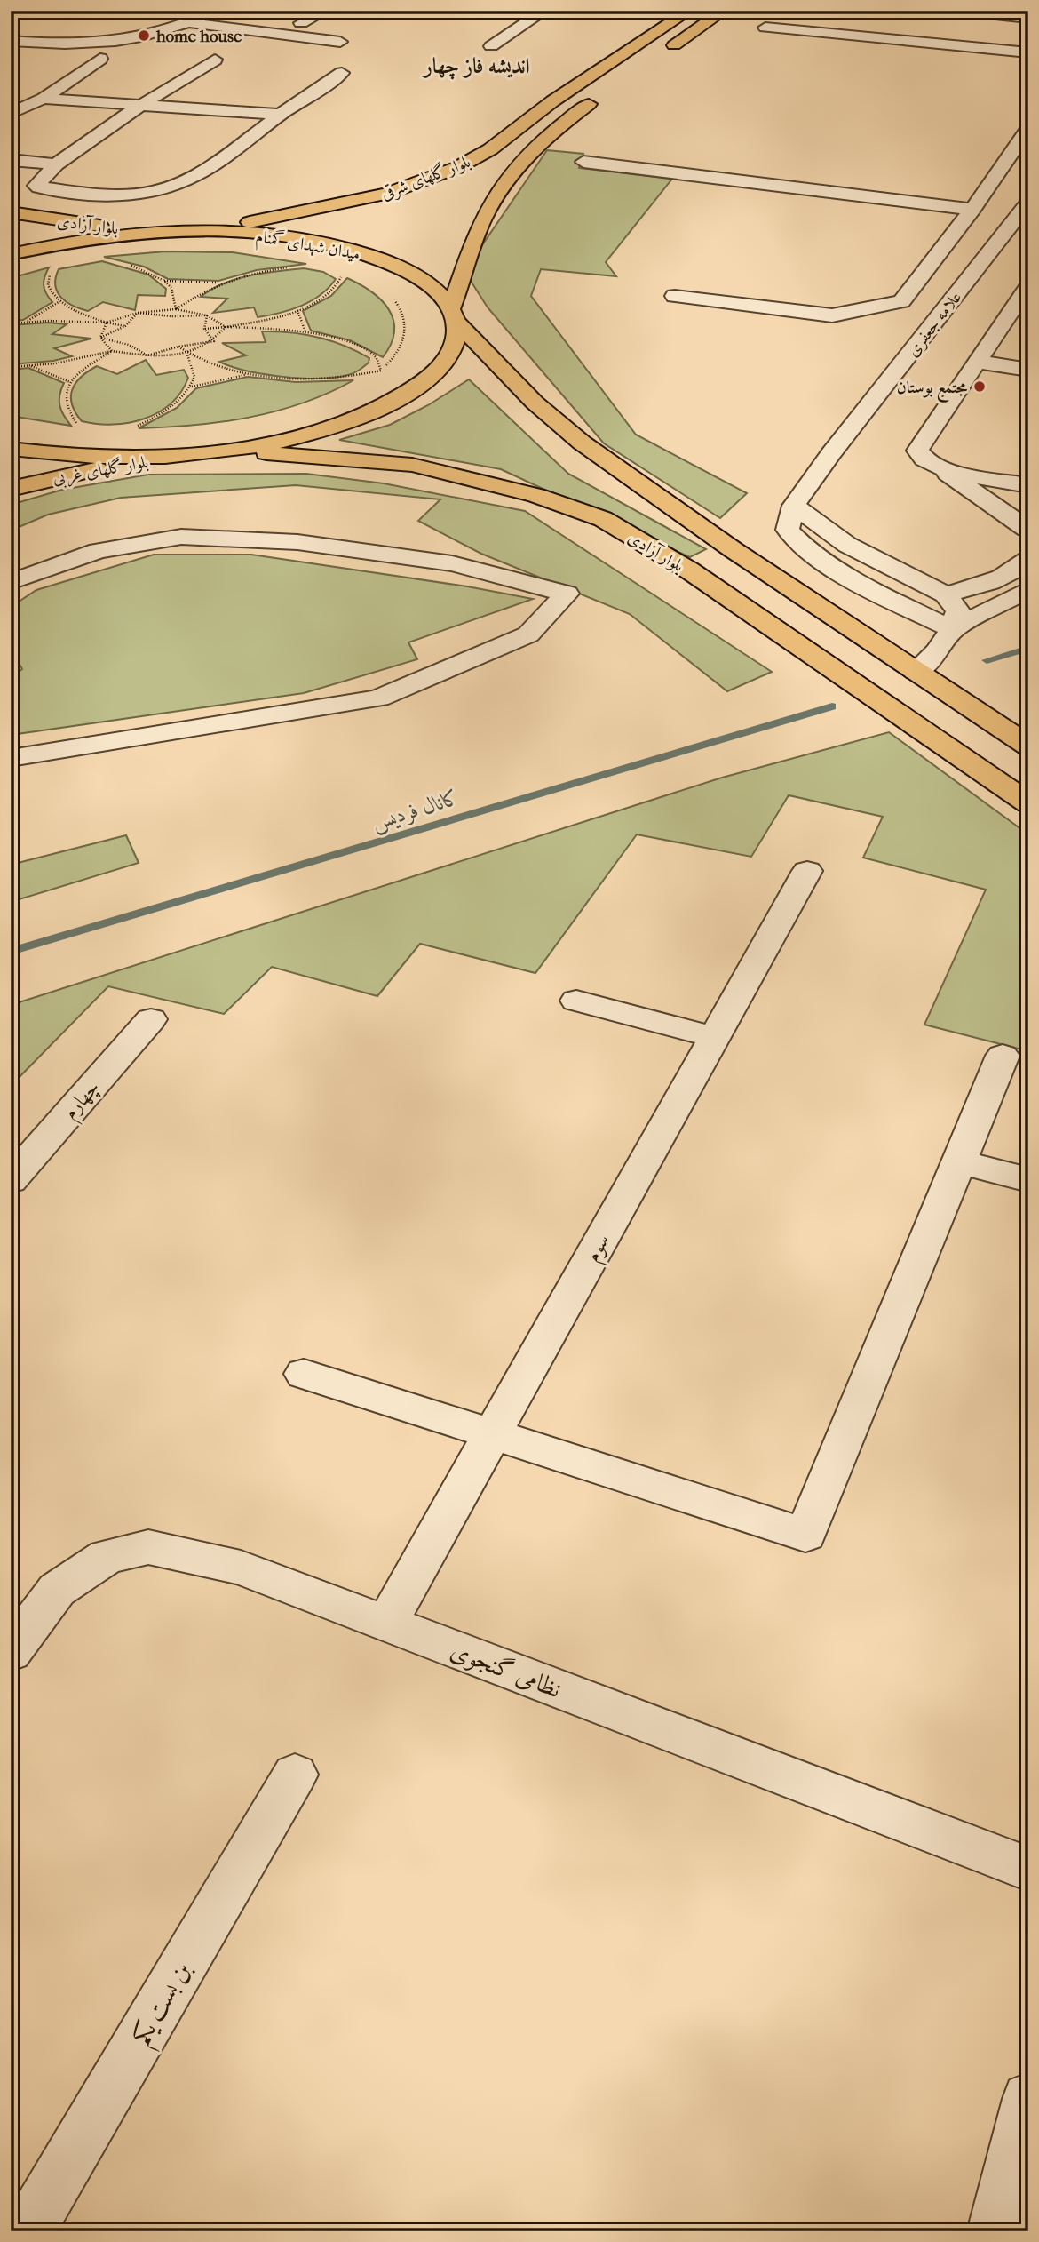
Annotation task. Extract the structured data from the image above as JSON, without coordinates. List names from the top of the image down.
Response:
{
  "streets": {
    "main road": [
      "بلوار گلهای شرقی",
      "بلوار آزادی",
      "میدان شهدای گمنام",
      "بلوار گلهای غربی"
    ],
    "street": [
      "علامه جعفری",
      "چهارم",
      "سوم",
      "نظامی گنجوی",
      "بن بست یکم"
    ]
  },
  "crossings": [
    ["بلوار گلهای شرقی", "میدان شهدای گمنام"],
    ["بلوار آزادی", "میدان شهدای گمنام"],
    ["سوم", "نظامی گنجوی"]
  ],
  "districts": ["اندیشه فاز چهار"],
  "water": ["کانال فردیس"],
  "places": ["home house", "مجتمع بوستان"]
}
